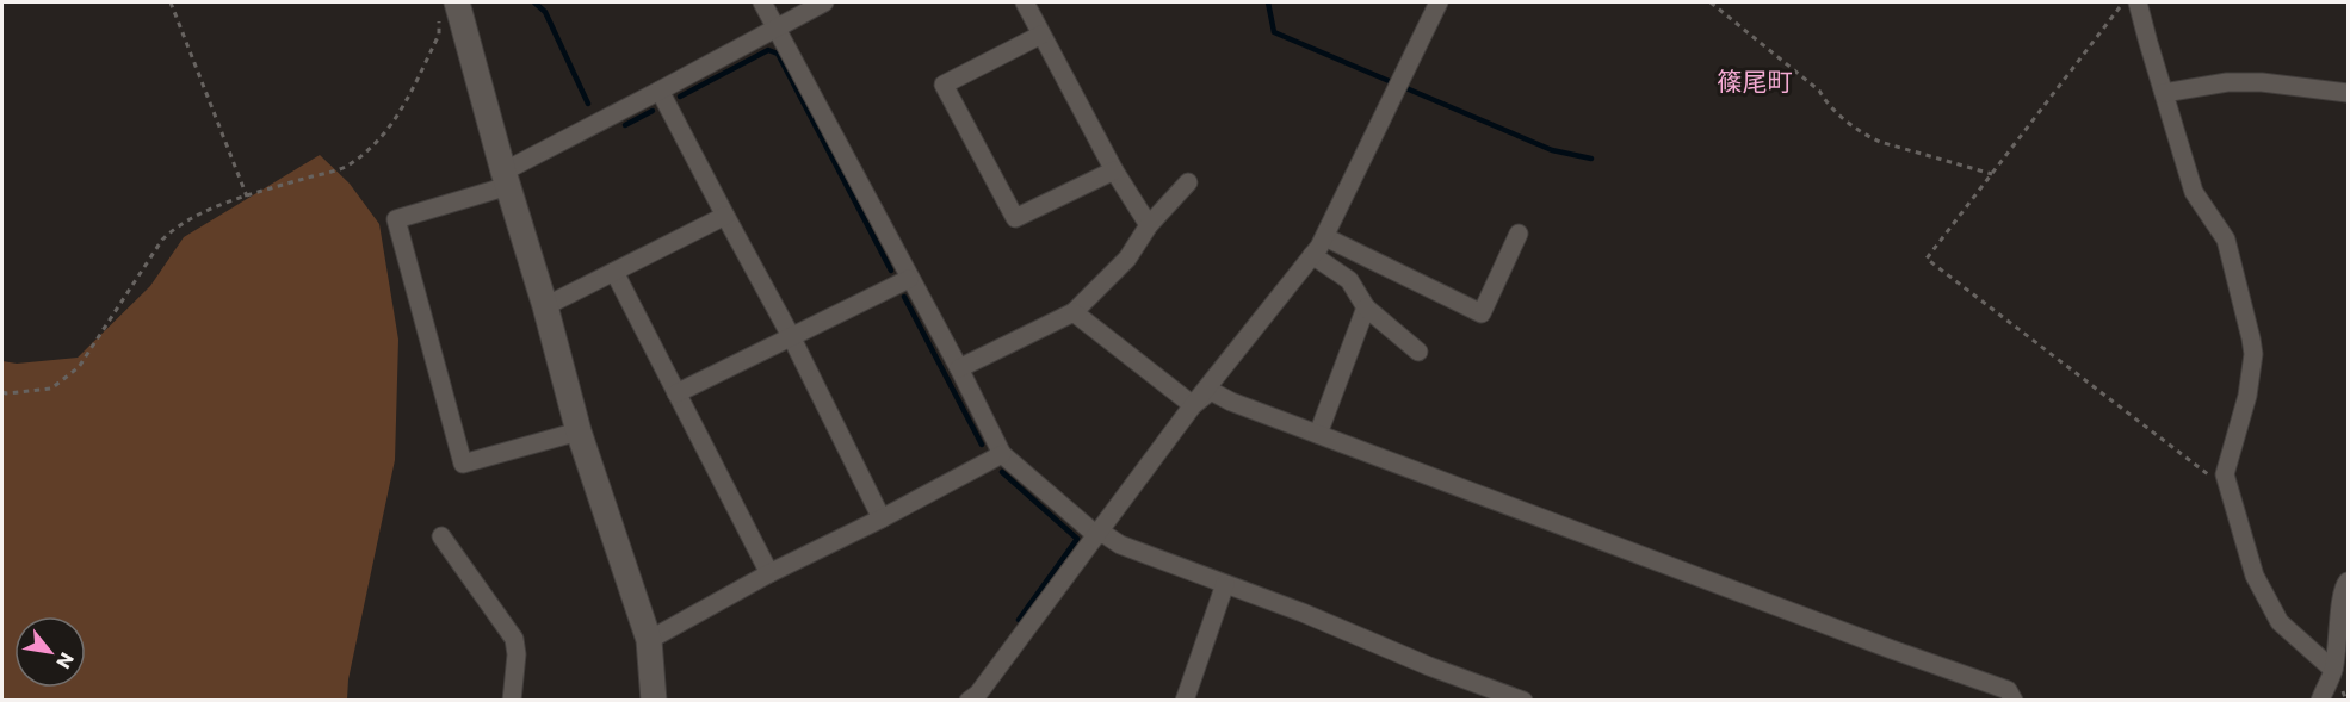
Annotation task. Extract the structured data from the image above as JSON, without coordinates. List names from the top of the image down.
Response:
{
  "districts": ["篠尾町"],
  "north": "bottom right"
}
